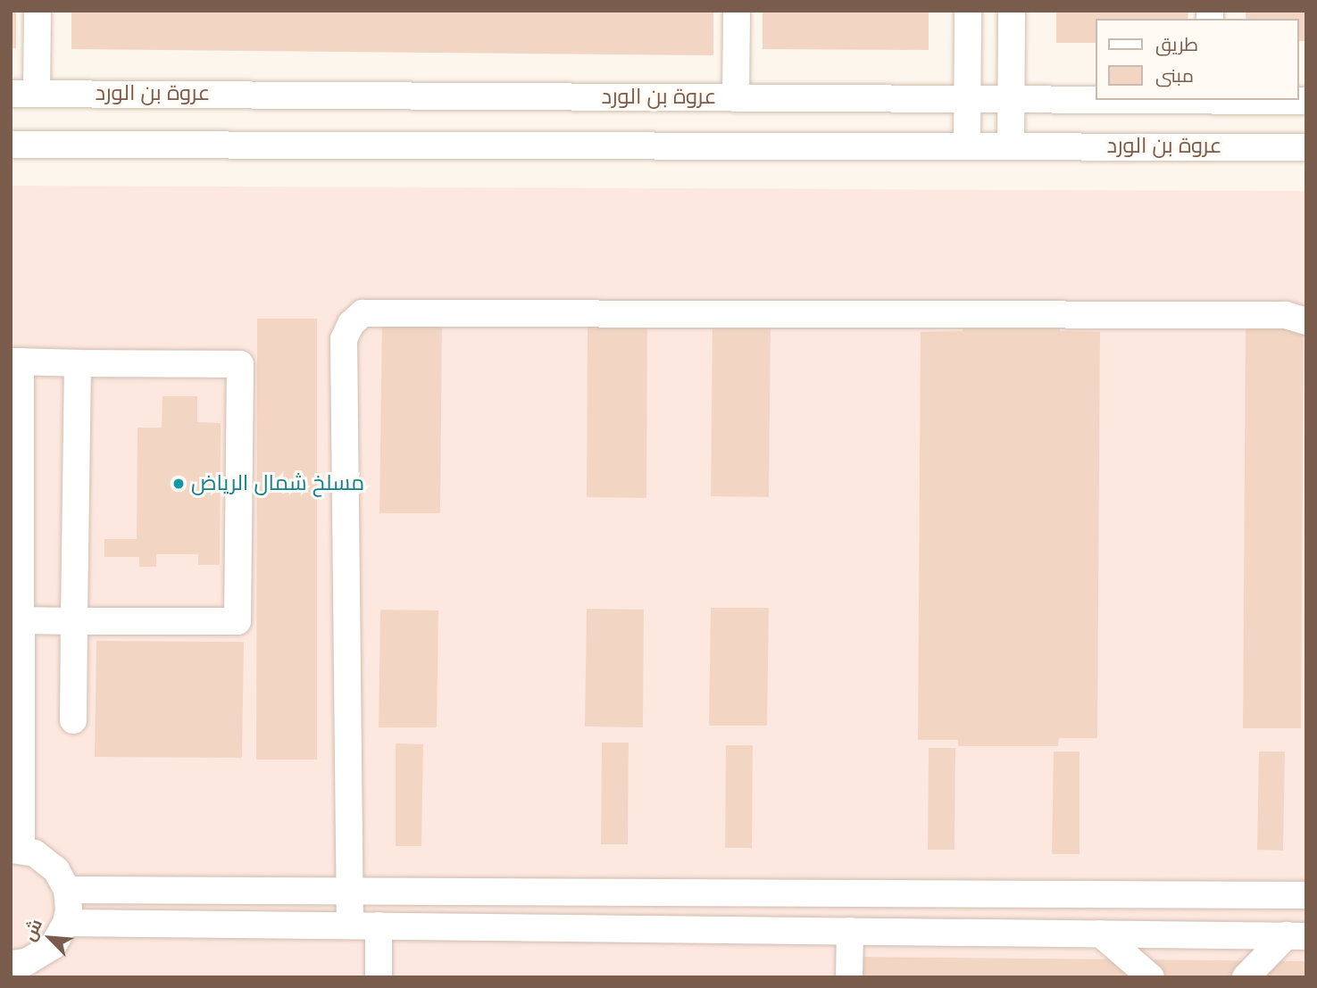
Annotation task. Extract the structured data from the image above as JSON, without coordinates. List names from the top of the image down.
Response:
{
  "streets": {
    "street": ["عروة بن الورد"]
  },
  "places": ["مسلخ شمال الرياض"],
  "legend": ["طريق", "مبنى"],
  "north": "top left"
}
